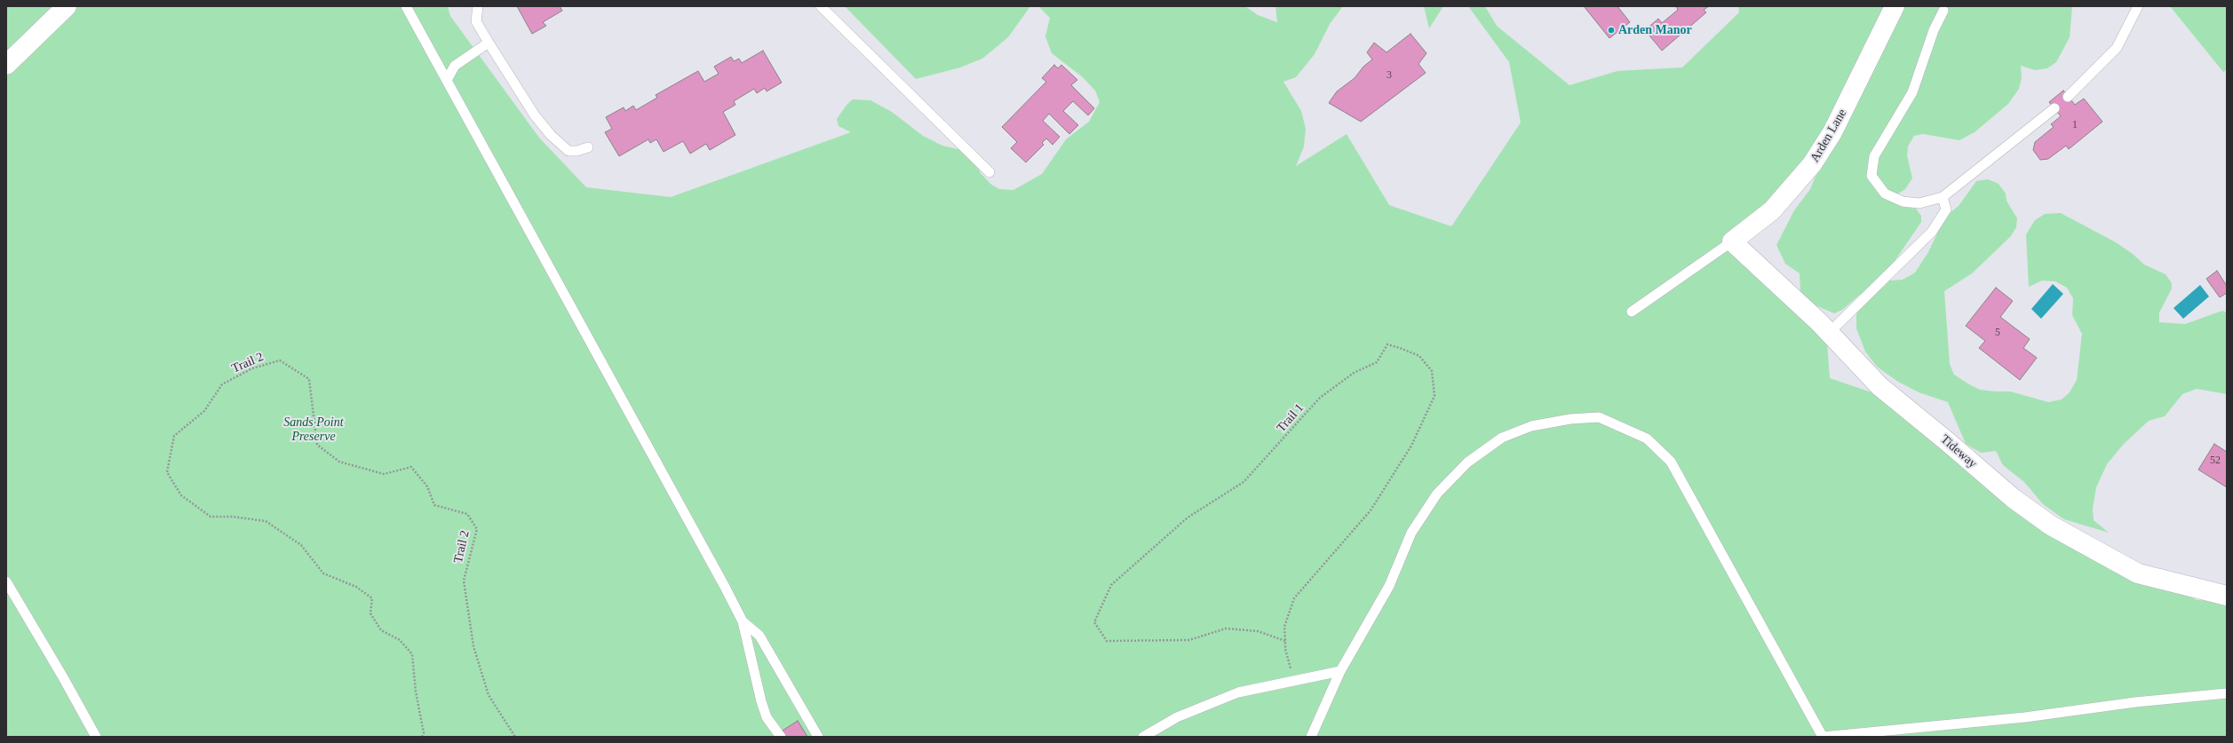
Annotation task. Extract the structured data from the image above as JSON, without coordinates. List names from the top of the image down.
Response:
{
  "streets": {
    "street": ["Arden Lane", "Tideway"],
    "path": ["Trail 2", "Trail 1"]
  },
  "crossings": [
    ["Arden Lane", "Tideway"]
  ],
  "parks": ["Sands Point Preserve"],
  "places": ["Arden Manor"],
  "house_numbers": [
    "3",
    "1",
    "5",
    "52"
  ]
}
